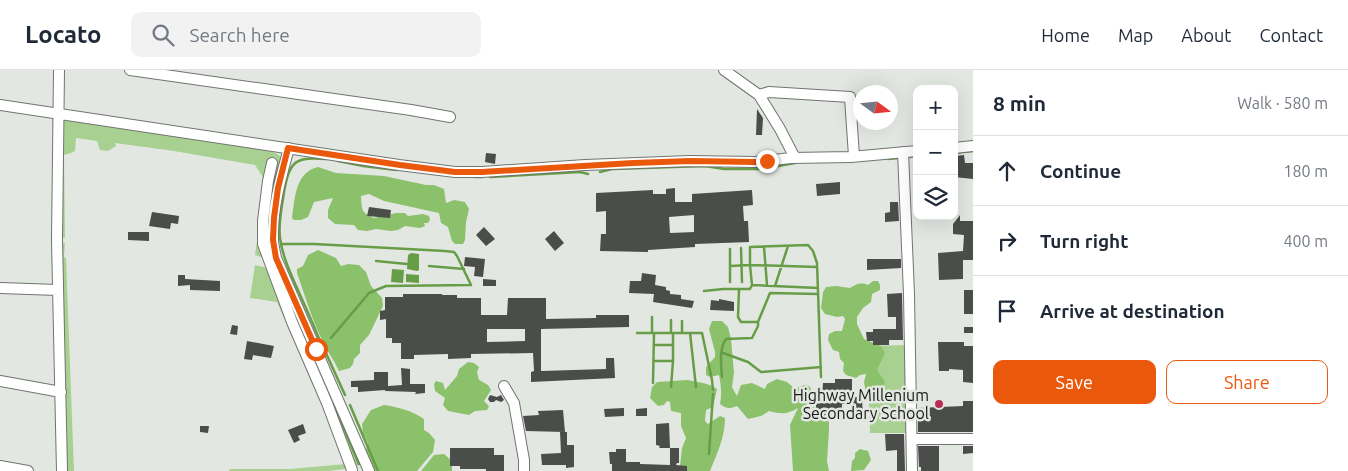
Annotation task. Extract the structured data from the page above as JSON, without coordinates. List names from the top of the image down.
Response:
{
  "places": ["Highway Millenium Secondary School"],
  "north": "right",
  "page": {
    "header": "Locato",
    "search": "Search here",
    "nav": [
      "Home",
      "Map",
      "About",
      "Contact"
    ],
    "heading": ["8 min", "Walk · 580 m"],
    "map_buttons": ["+", "−"],
    "list": [
      ["Continue", "180 m"],
      ["Turn right", "400 m"],
      "Arrive at destination"
    ],
    "buttons": ["Save", "Share"]
  }
}
